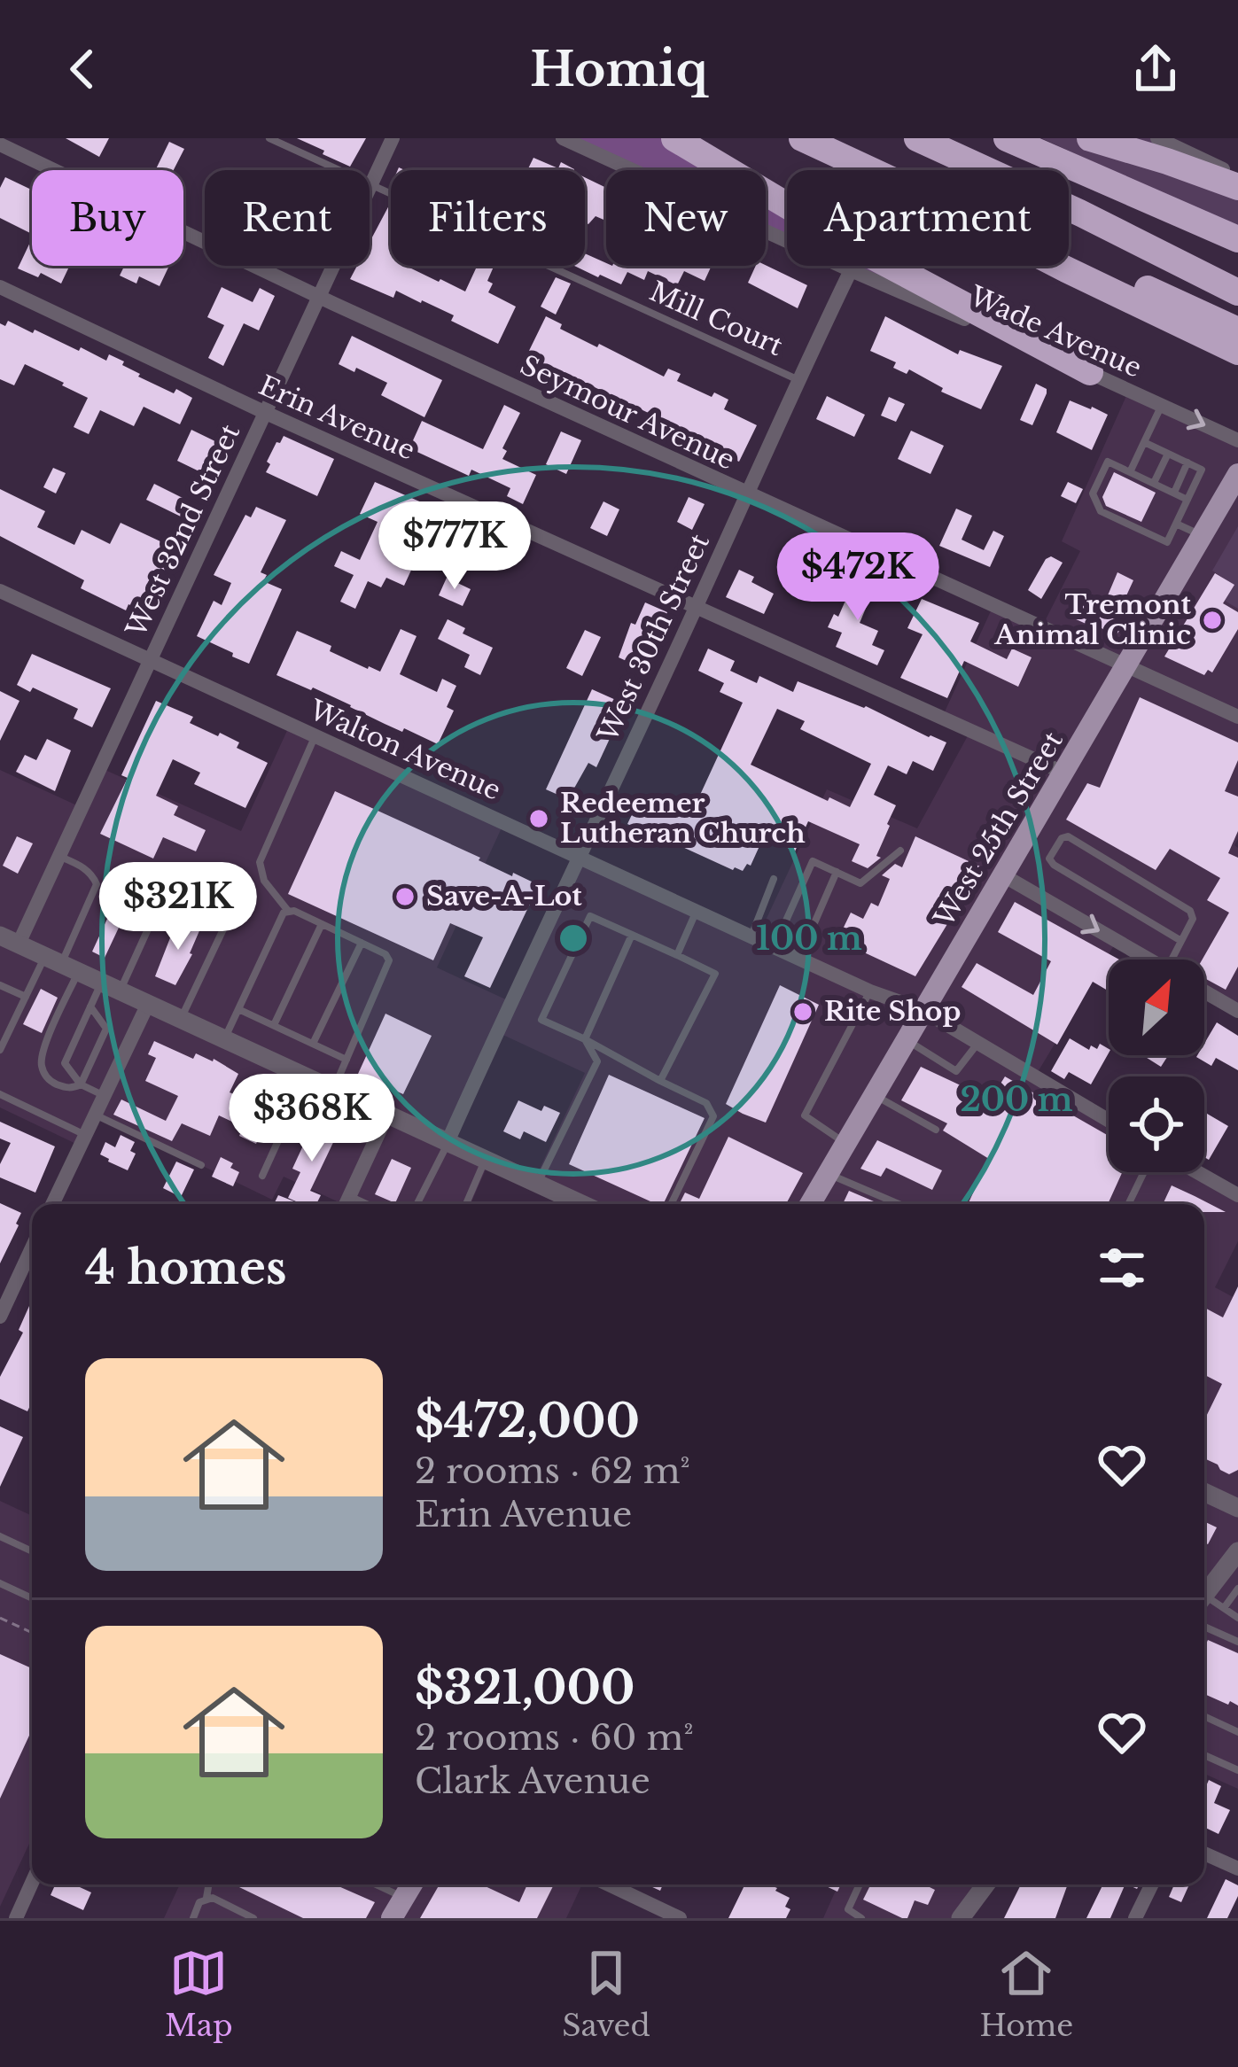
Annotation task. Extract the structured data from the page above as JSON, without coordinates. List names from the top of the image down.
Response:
{
  "streets": {
    "main road": ["West 25th Street"],
    "street": [
      "Wade Avenue",
      "Seymour Avenue",
      "Erin Avenue",
      "West 32nd Street",
      "West 30th Street",
      "Walton Avenue"
    ],
    "lane": ["Mill Court"]
  },
  "crossings": [
    ["Mill Court", "West 32nd Street"],
    ["Mill Court", "West 30th Street"],
    ["Wade Avenue", "West 30th Street"],
    ["Seymour Avenue", "West 32nd Street"],
    ["Seymour Avenue", "West 30th Street"],
    ["Seymour Avenue", "West 25th Street"],
    ["Erin Avenue", "West 32nd Street"],
    ["Erin Avenue", "West 30th Street"],
    ["Erin Avenue", "West 25th Street"],
    ["West 32nd Street", "Walton Avenue"],
    ["West 30th Street", "Walton Avenue"],
    ["Walton Avenue", "West 25th Street"]
  ],
  "places": [
    "Tremont Animal Clinic",
    "Redeemer Lutheran Church",
    "Save-A-Lot",
    "Rite Shop"
  ],
  "north": "top right",
  "page": {
    "header": "Homiq",
    "chip": [
      "Buy",
      "Rent",
      "Filters",
      "New",
      "Apartment"
    ],
    "price": [
      "$777K",
      "$472K",
      "$321K",
      "$368K"
    ],
    "heading": "4 homes",
    "list": [
      {
        "name": "$472,000",
        "note": "2 rooms · 62 m² · Erin Avenue"
      },
      {
        "name": "$321,000",
        "note": "2 rooms · 60 m² · Clark Avenue"
      }
    ],
    "tabs": ["Map", "Saved", "Home"]
  },
  "rings": ["100 m", "200 m"]
}
